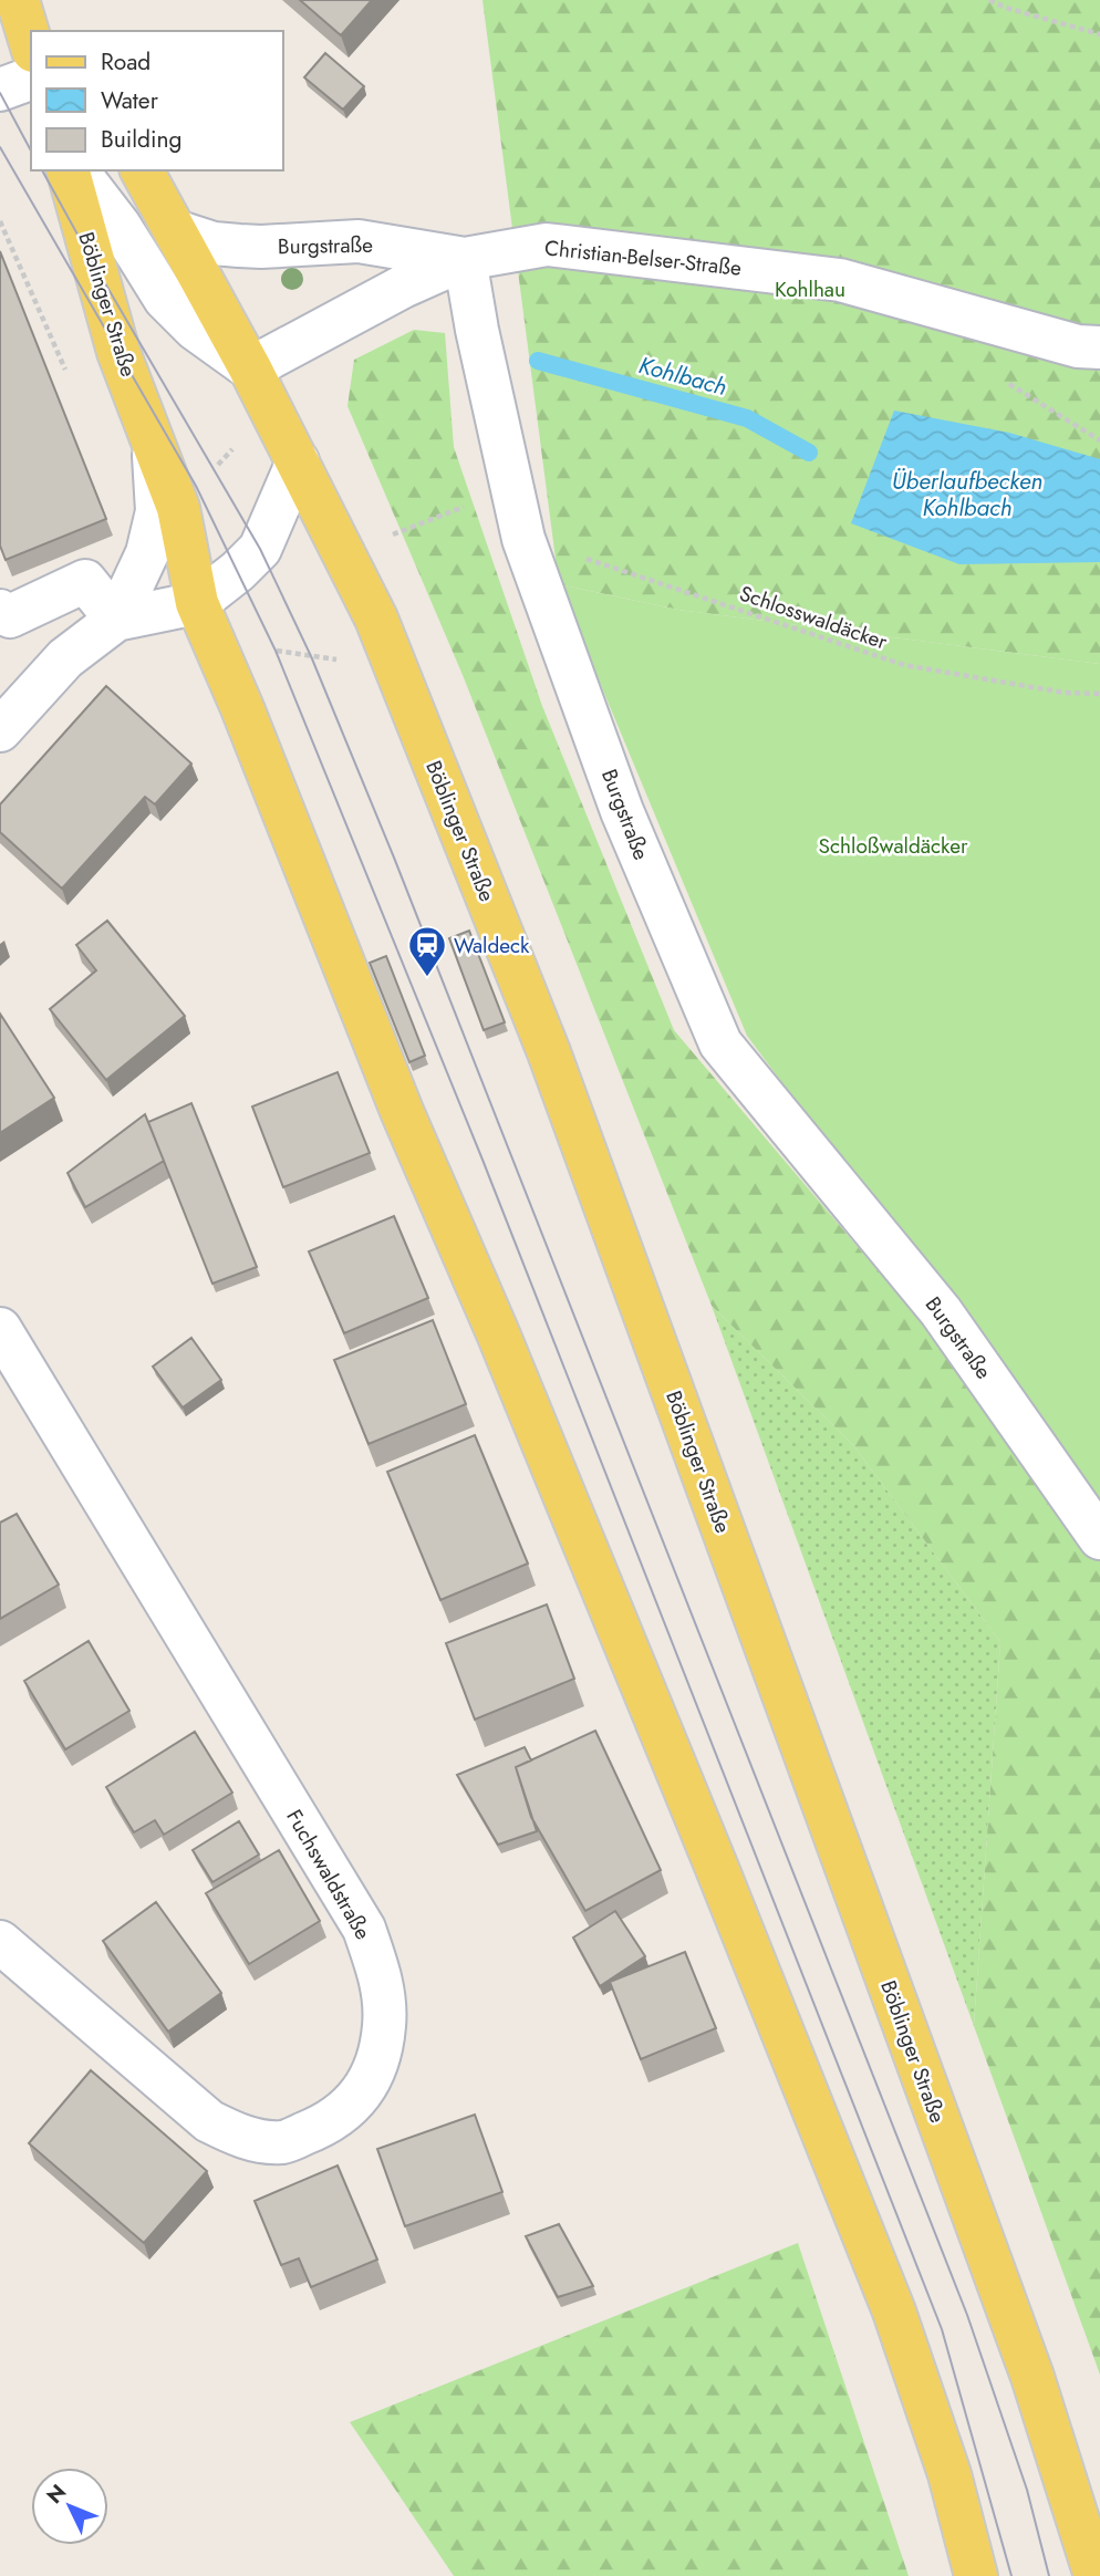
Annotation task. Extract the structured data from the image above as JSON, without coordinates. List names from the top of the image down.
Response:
{
  "streets": {
    "main road": ["Böblinger Straße"],
    "street": ["Burgstraße", "Christian-Belser-Straße", "Fuchswaldstraße"],
    "path": ["Schlosswaldäcker"]
  },
  "crossings": [
    ["Burgstraße", "Christian-Belser-Straße"],
    ["Burgstraße", "Böblinger Straße"],
    ["Burgstraße", "Schlosswaldäcker"],
    ["Christian-Belser-Straße", "Böblinger Straße"]
  ],
  "water": ["Kohlbach", "Überlaufbecken Kohlbach"],
  "parks": ["Kohlhau", "Schloßwaldäcker"],
  "places": {
    "station": ["Waldeck"]
  },
  "legend": ["Road", "Water", "Building"],
  "north": "top left"
}
